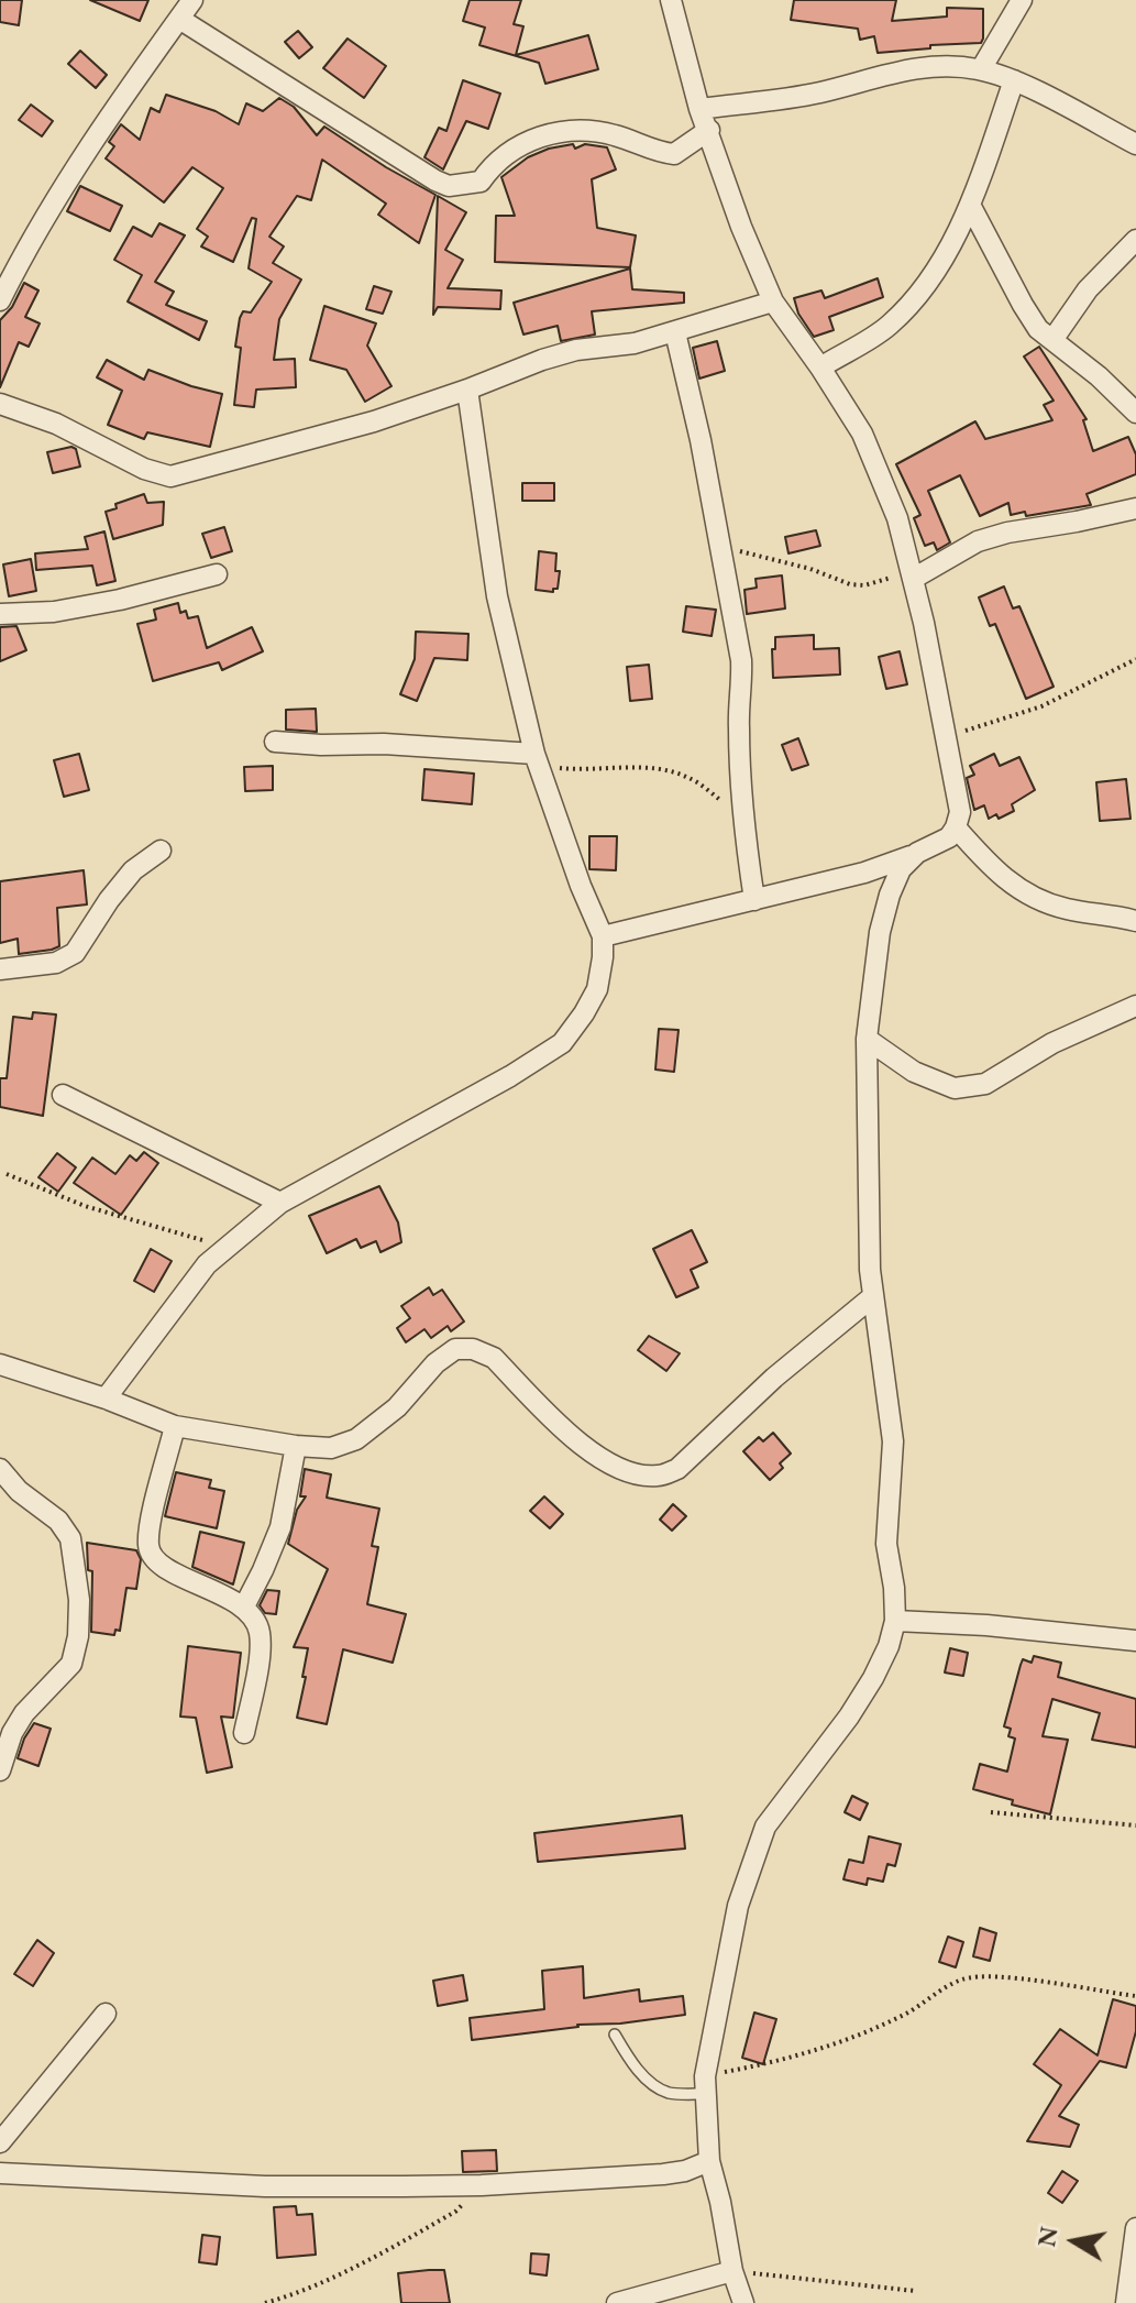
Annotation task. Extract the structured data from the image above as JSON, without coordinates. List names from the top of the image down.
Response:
{
  "north": "left"
}
